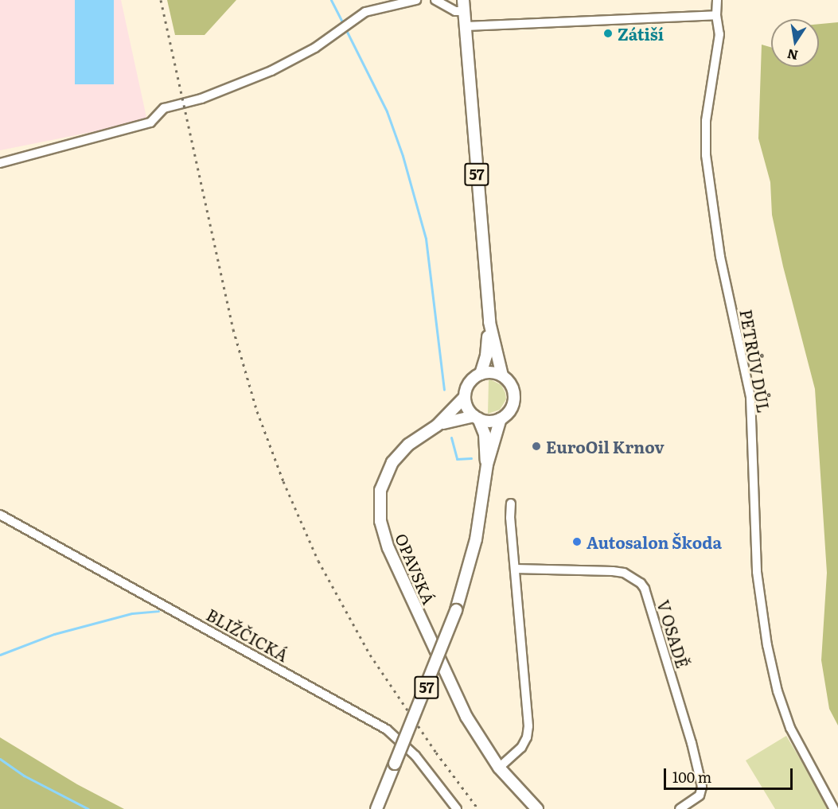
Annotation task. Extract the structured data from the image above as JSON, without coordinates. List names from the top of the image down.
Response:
{
  "streets": {
    "main road": ["57", "OPAVSKÁ"],
    "street": ["PETRŮV DŮL", "V OSADĚ", "BLIŽČICKÁ"]
  },
  "crossings": [
    ["57", "OPAVSKÁ"]
  ],
  "places": ["Zátiší", "EuroOil Krnov", "Autosalon Škoda"],
  "scale_bar": "100 m",
  "north": "bottom"
}
